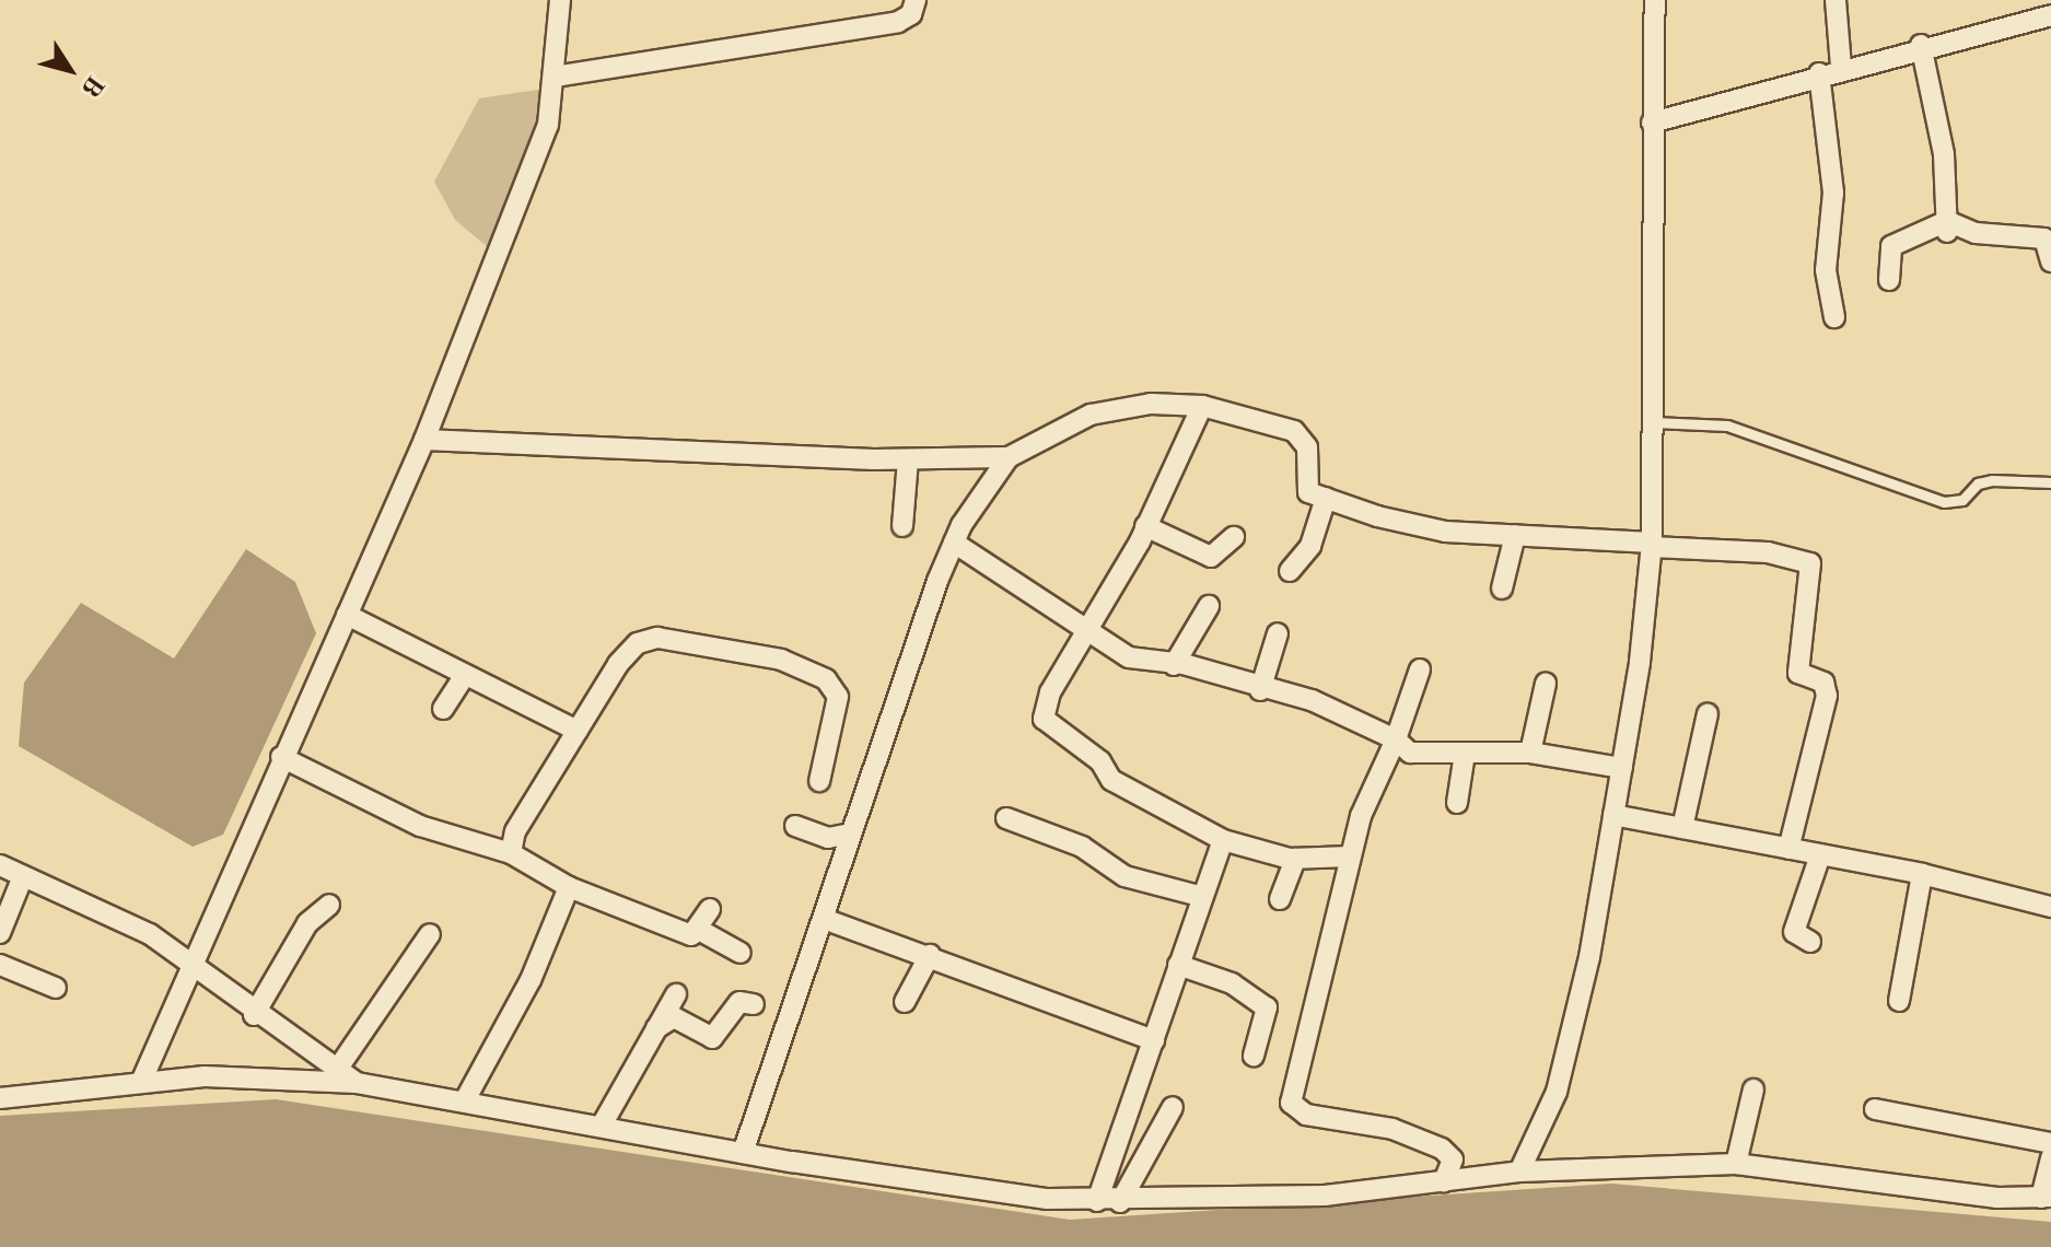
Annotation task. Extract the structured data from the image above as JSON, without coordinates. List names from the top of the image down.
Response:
{
  "north": "bottom right"
}
